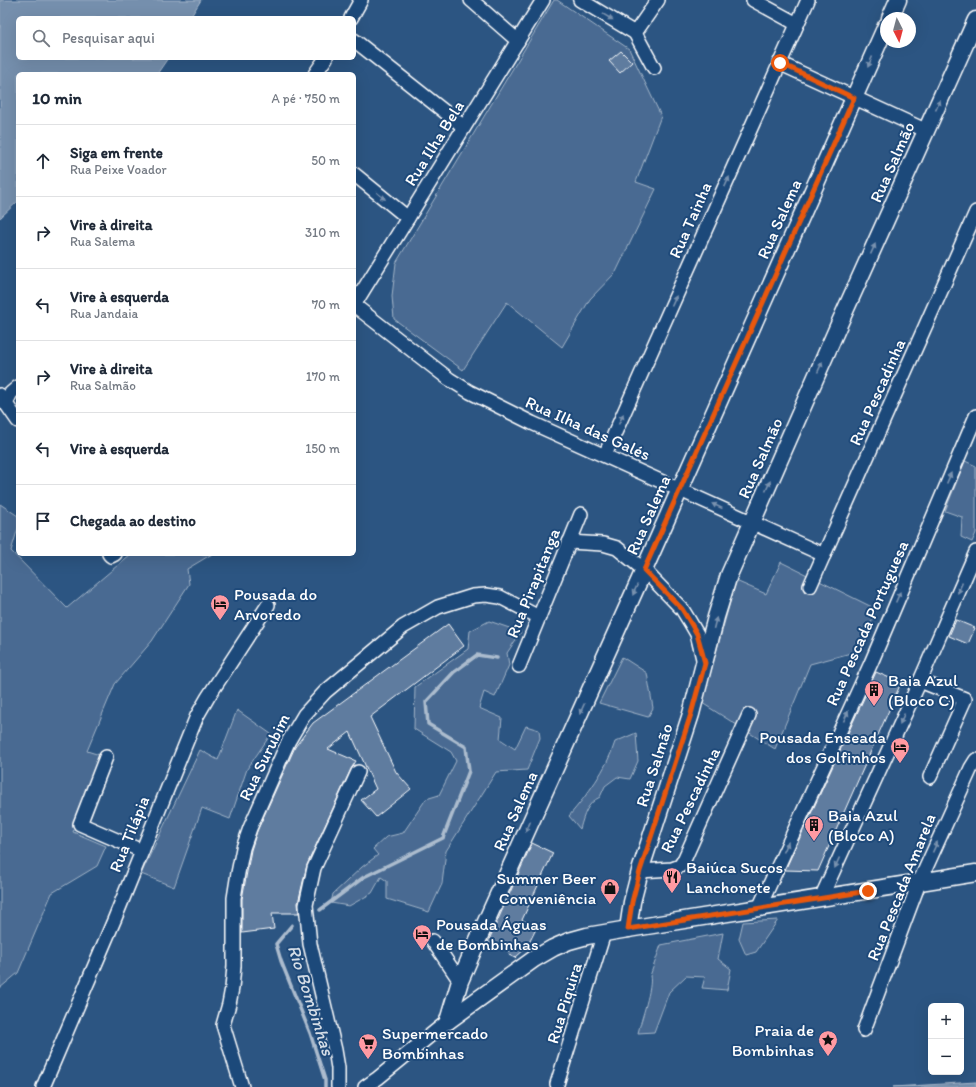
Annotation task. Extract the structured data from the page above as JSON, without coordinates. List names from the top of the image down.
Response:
{
  "streets": {
    "main road": ["Rua Salmão", "Rua Salema"],
    "street": [
      "Rua Ilha Bela",
      "Rua Tainha",
      "Rua Pescadinha",
      "Rua Ilha das Galés",
      "Rua Pirapitanga",
      "Rua Pescada Portuguesa",
      "Rua Surubim",
      "Rua Tilápia",
      "Rua Pescada Amarela",
      "Rua Piquira"
    ]
  },
  "crossings": [
    ["Rua Salmão", "Rua Pescadinha"],
    ["Rua Salmão", "Rua Ilha das Galés"],
    ["Rua Salema", "Rua Ilha das Galés"],
    ["Rua Tainha", "Rua Ilha das Galés"],
    ["Rua Pescadinha", "Rua Ilha das Galés"],
    ["Rua Pirapitanga", "Rua Surubim"]
  ],
  "one_way": ["Rua Salmão", "Rua Salema", "Rua Tainha"],
  "water": ["Rio Bombinhas"],
  "places": {
    "hotel": ["Pousada do Arvoredo", "Pousada Enseada dos Golfinhos", "Pousada Águas de Bombinhas"],
    "building": ["Baia Azul (Bloco C)", "Baia Azul (Bloco A)"],
    "restaurant": ["Baiúca Sucos Lanchonete"],
    "shop": ["Summer Beer Conveniência"],
    "place": ["Praia de Bombinhas"],
    "supermarket": ["Supermercado Bombinhas"]
  },
  "north": "bottom",
  "page": {
    "search": "Pesquisar aqui",
    "heading": ["10 min", "A pé · 750 m"],
    "list": [
      ["Siga em frente", "Rua Peixe Voador", "50 m"],
      ["Vire à direita", "Rua Salema", "310 m"],
      ["Vire à esquerda", "Rua Jandaia", "70 m"],
      ["Vire à direita", "Rua Salmão", "170 m"],
      ["Vire à esquerda", "150 m"],
      "Chegada ao destino"
    ],
    "map_buttons": ["+", "−"]
  }
}
